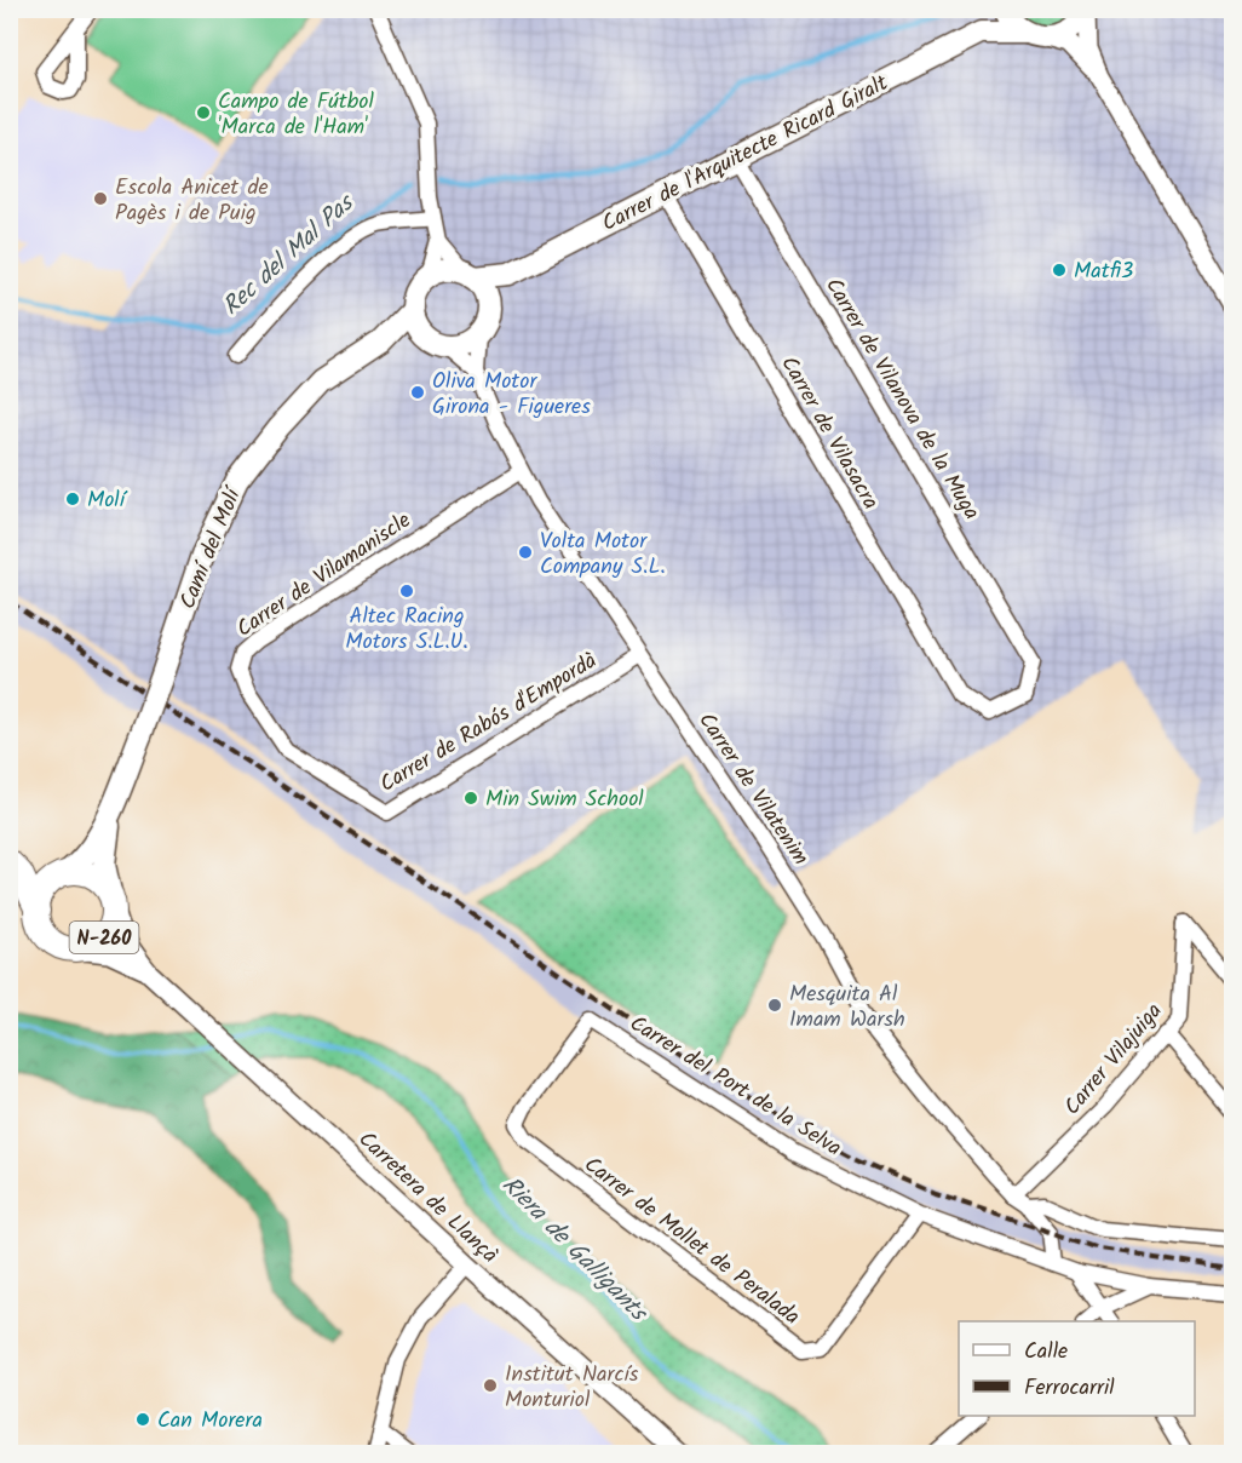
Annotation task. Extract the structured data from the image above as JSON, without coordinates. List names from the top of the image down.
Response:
{
  "streets": {
    "main road": ["Carrer de l'Arquitecte Ricard Giralt", "Camí del Molí", "N-260"],
    "street": [
      "Carrer de Vilanova de la Muga",
      "Carrer de Vilasacra",
      "Carrer de Vilamaniscle",
      "Carrer de Rabós d'Empordà",
      "Carrer de Vilatenim",
      "Carrer Vilajuiga",
      "Carrer del Port de la Selva",
      "Carretera de Llançà",
      "Carrer de Mollet de Peralada"
    ]
  },
  "crossings": [
    ["Carrer de l'Arquitecte Ricard Giralt", "Carrer de Vilanova de la Muga"],
    ["Carrer de l'Arquitecte Ricard Giralt", "Carrer de Vilasacra"],
    ["Carrer de l'Arquitecte Ricard Giralt", "Camí del Molí"],
    ["Carrer de l'Arquitecte Ricard Giralt", "Carrer de Vilatenim"],
    ["Carrer de Vilanova de la Muga", "Carrer de Vilasacra"],
    ["Camí del Molí", "Carrer de Vilatenim"],
    ["Camí del Molí", "N-260"],
    ["Camí del Molí", "Carretera de Llançà"],
    ["Carrer de Vilamaniscle", "Carrer de Rabós d'Empordà"],
    ["Carrer de Vilamaniscle", "Carrer de Vilatenim"],
    ["Carrer de Rabós d'Empordà", "Carrer de Vilatenim"],
    ["Carrer de Vilatenim", "Carrer Vilajuiga"],
    ["Carrer de Vilatenim", "Carrer del Port de la Selva"],
    ["N-260", "Carretera de Llançà"],
    ["Carrer del Port de la Selva", "Carrer de Mollet de Peralada"]
  ],
  "water": ["Rec del Mal Pas", "Riera de Galligants"],
  "places": [
    "Campo de Fútbol 'Marca de l'Ham'",
    "Escola Anicet de Pagès i de Puig",
    "Matfi3",
    "Oliva Motor Girona - Figueres",
    "Molí",
    "Volta Motor Company S.L.",
    "Altec Racing Motors S.L.U.",
    "Min Swim School",
    "Mesquita Al Imam Warsh",
    "Institut Narcís Monturiol",
    "Can Morera"
  ],
  "legend": ["Calle", "Ferrocarril"]
}
